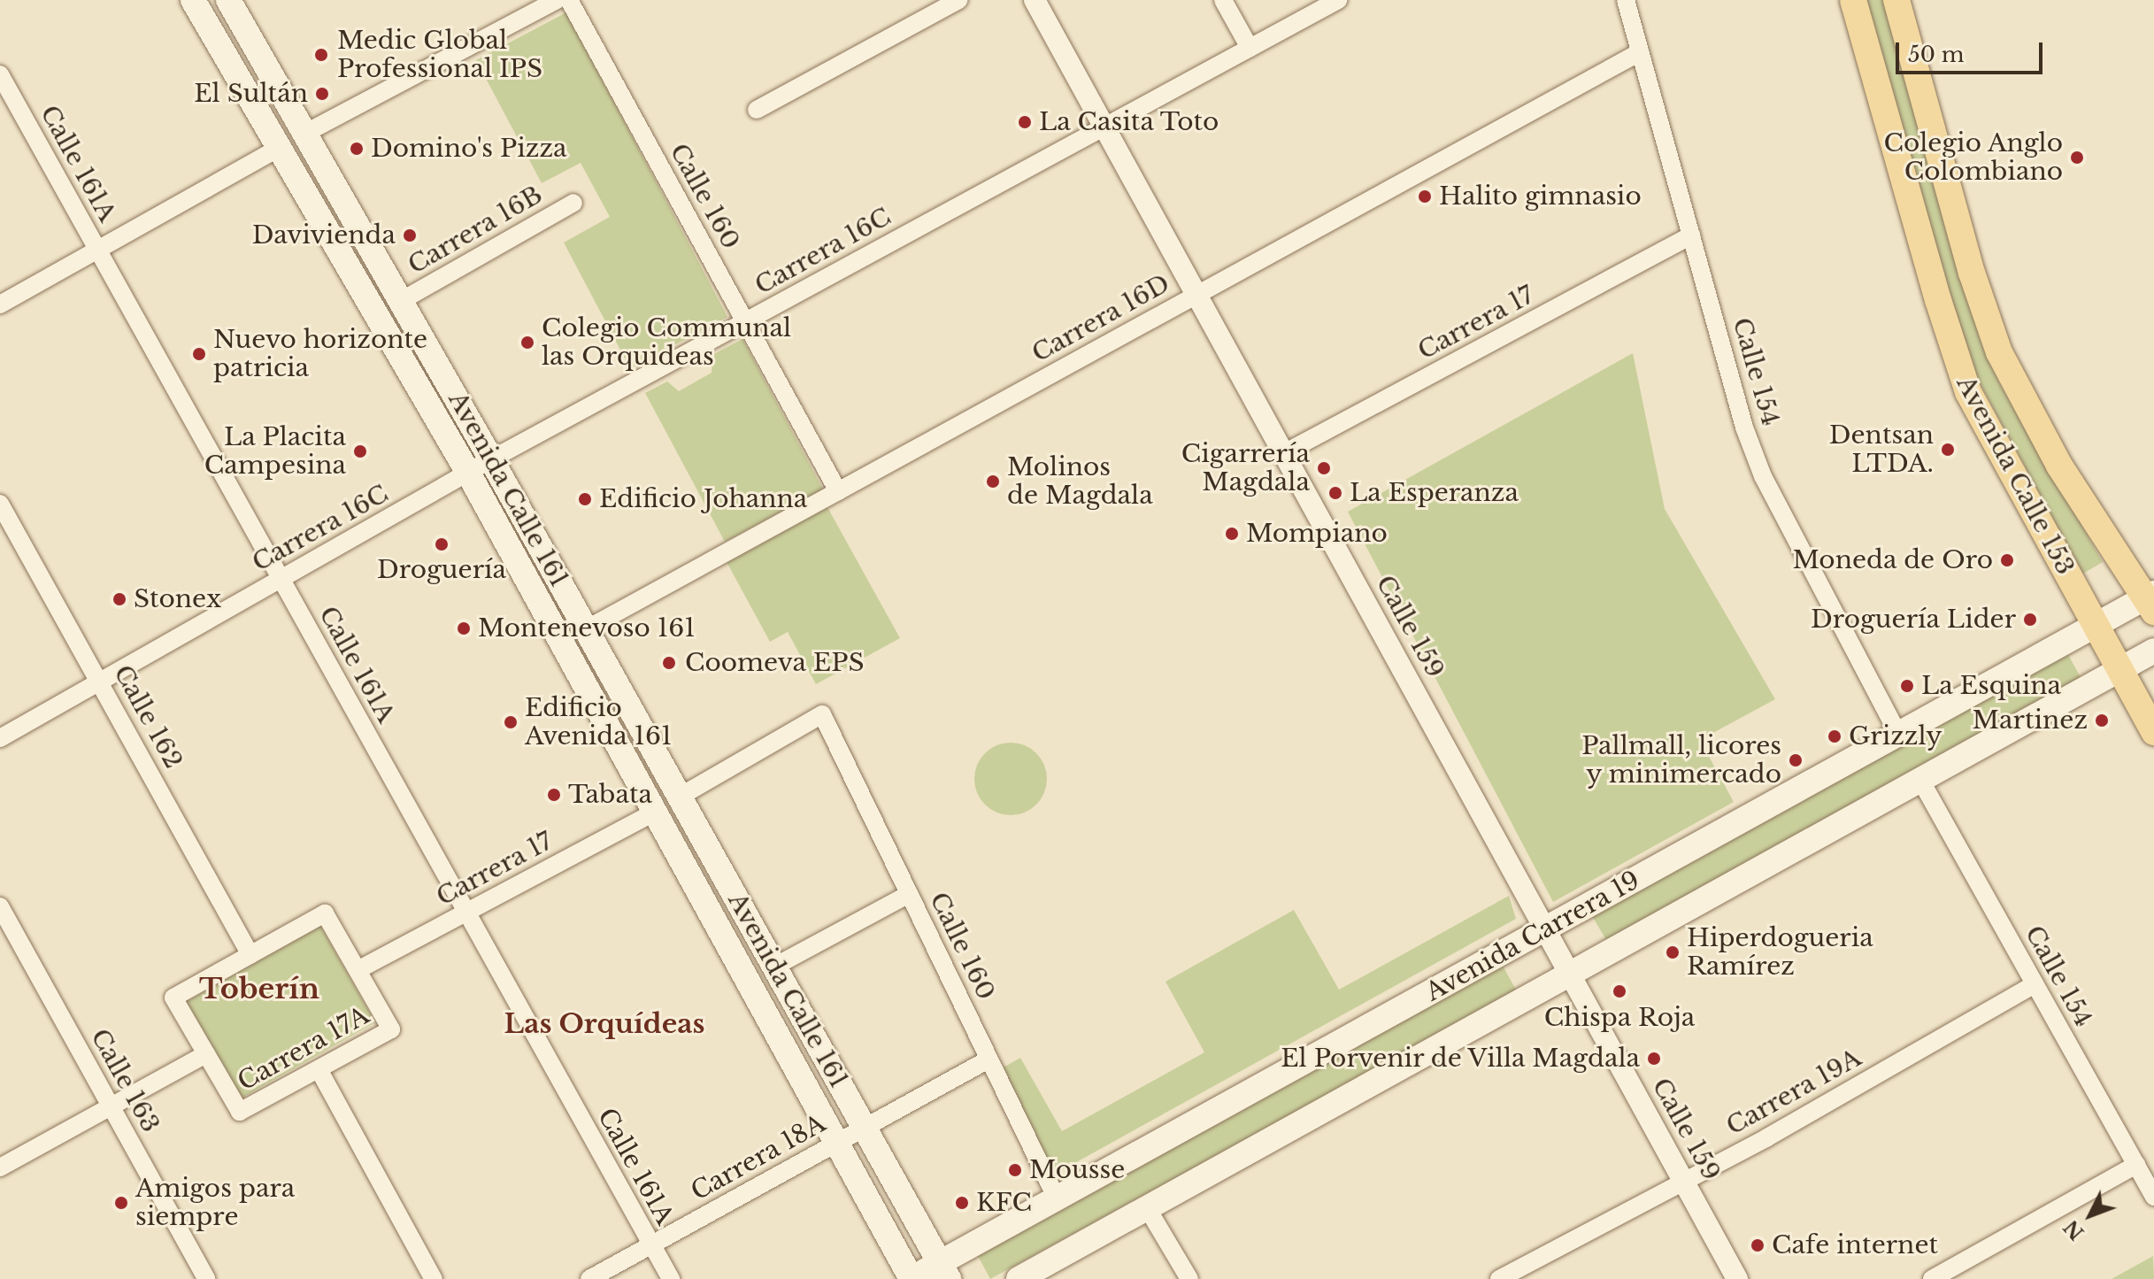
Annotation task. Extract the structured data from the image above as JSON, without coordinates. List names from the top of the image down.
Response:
{
  "streets": {
    "main road": ["Avenida Calle 153", "Avenida Calle 161", "Avenida Carrera 19"],
    "street": [
      "Calle 161A",
      "Calle 160",
      "Carrera 16B",
      "Carrera 16C",
      "Carrera 16D",
      "Carrera 17",
      "Calle 154",
      "Calle 159",
      "Calle 162",
      "Carrera 17A",
      "Calle 163",
      "Carrera 19A",
      "Carrera 18A"
    ]
  },
  "crossings": [
    ["Calle 161A", "Carrera 16C"],
    ["Calle 161A", "Carrera 17"],
    ["Calle 161A", "Carrera 18A"],
    ["Calle 160", "Carrera 16C"],
    ["Calle 160", "Carrera 16D"],
    ["Calle 160", "Avenida Calle 161"],
    ["Calle 160", "Avenida Carrera 19"],
    ["Calle 160", "Carrera 18A"],
    ["Carrera 16B", "Avenida Calle 161"],
    ["Carrera 16C", "Avenida Calle 161"],
    ["Carrera 16C", "Calle 159"],
    ["Carrera 16C", "Calle 162"],
    ["Carrera 16D", "Calle 154"],
    ["Carrera 16D", "Avenida Calle 161"],
    ["Carrera 16D", "Calle 159"],
    ["Carrera 17", "Calle 154"],
    ["Carrera 17", "Avenida Calle 161"],
    ["Carrera 17", "Calle 159"],
    ["Carrera 17", "Carrera 17A"],
    ["Calle 154", "Avenida Carrera 19"],
    ["Calle 154", "Carrera 19A"],
    ["Avenida Calle 153", "Avenida Carrera 19"],
    ["Avenida Calle 161", "Avenida Carrera 19"],
    ["Avenida Calle 161", "Carrera 18A"],
    ["Calle 159", "Avenida Carrera 19"],
    ["Calle 159", "Carrera 19A"]
  ],
  "districts": ["Toberín", "Las Orquídeas"],
  "places": [
    "Medic Global Professional IPS",
    "El Sultán",
    "La Casita Toto",
    "Domino's Pizza",
    "Colegio Anglo Colombiano",
    "Halito gimnasio",
    "Davivienda",
    "Colegio Communal las Orquideas",
    "Nuevo horizonte patricia",
    "Dentsan LTDA.",
    "La Placita Campesina",
    "Cigarrería Magdala",
    "Molinos de Magdala",
    "La Esperanza",
    "Edificio Johanna",
    "Mompiano",
    "Droguería",
    "Moneda de Oro",
    "Stonex",
    "Droguería Lider",
    "Montenevoso 161",
    "Coomeva EPS",
    "La Esquina",
    "Martinez",
    "Edificio Avenida 161",
    "Grizzly",
    "Pallmall, licores y minimercado",
    "Tabata",
    "Hiperdogueria Ramírez",
    "Chispa Roja",
    "El Porvenir de Villa Magdala",
    "Mousse",
    "Amigos para siempre",
    "KFC",
    "Cafe internet"
  ],
  "scale_bar": "50 m",
  "north": "bottom left"
}
